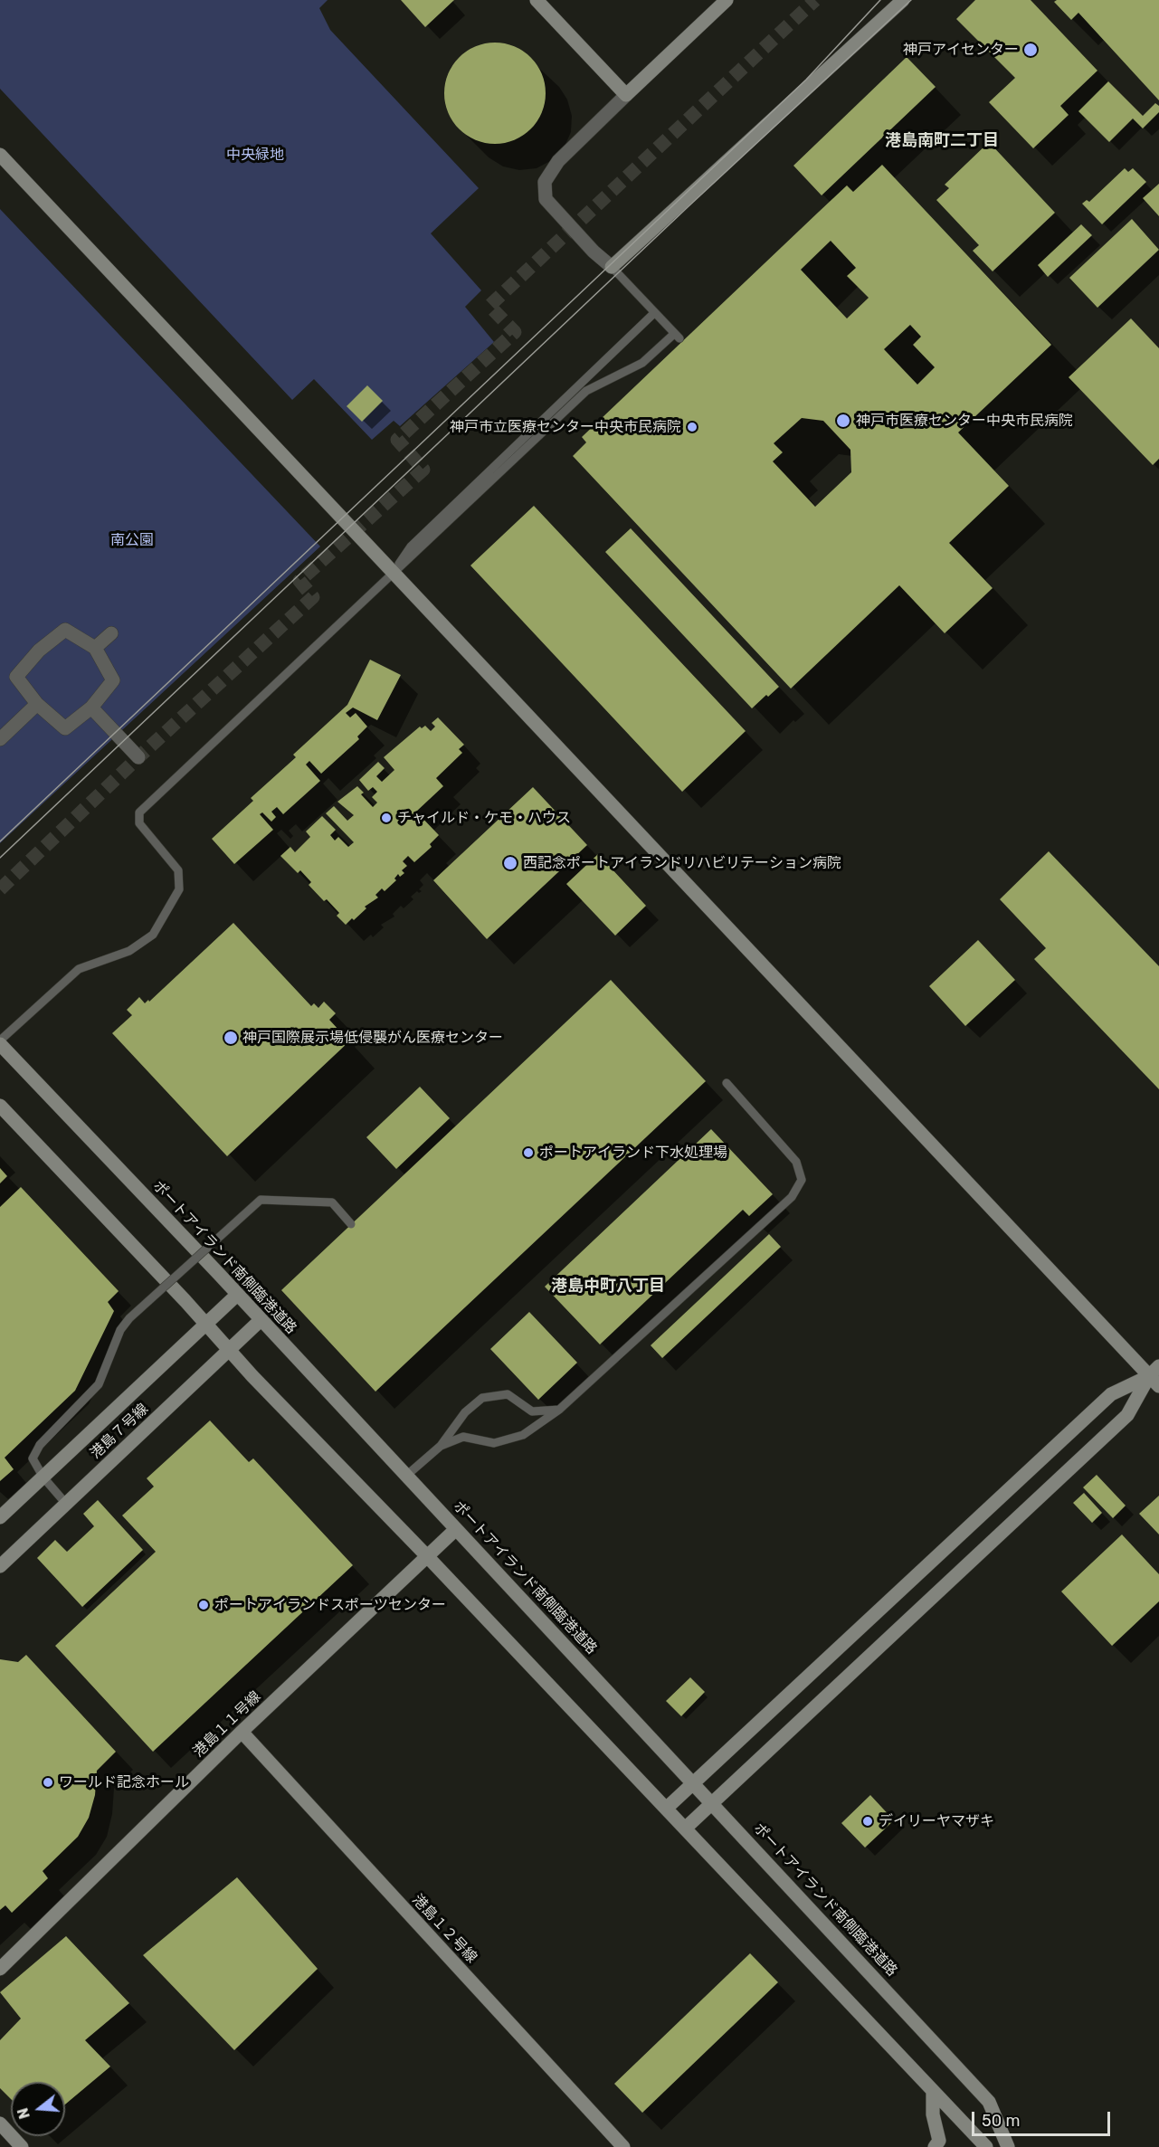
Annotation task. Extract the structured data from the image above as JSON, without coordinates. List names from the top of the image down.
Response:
{
  "streets": {
    "street": [
      "ポートアイランド南側臨港道路",
      "港島７号線",
      "港島１１号線",
      "港島１２号線"
    ]
  },
  "crossings": [
    ["ポートアイランド南側臨港道路", "港島７号線"],
    ["ポートアイランド南側臨港道路", "港島１１号線"],
    ["港島１１号線", "港島１２号線"]
  ],
  "districts": ["港島南町二丁目", "港島中町八丁目"],
  "parks": ["中央緑地", "南公園"],
  "places": [
    "神戸アイセンター",
    "神戸市医療センター中央市民病院",
    "神戸市立医療センター中央市民病院",
    "チャイルド・ケモ・ハウス",
    "西記念ポートアイランドリハビリテーション病院",
    "神戸国際展示場低侵襲がん医療センター",
    "ポートアイランド下水処理場",
    "ポートアイランドスポーツセンター",
    "ワールド記念ホール",
    "デイリーヤマザキ"
  ],
  "scale_bar": "50 m",
  "north": "left"
}
